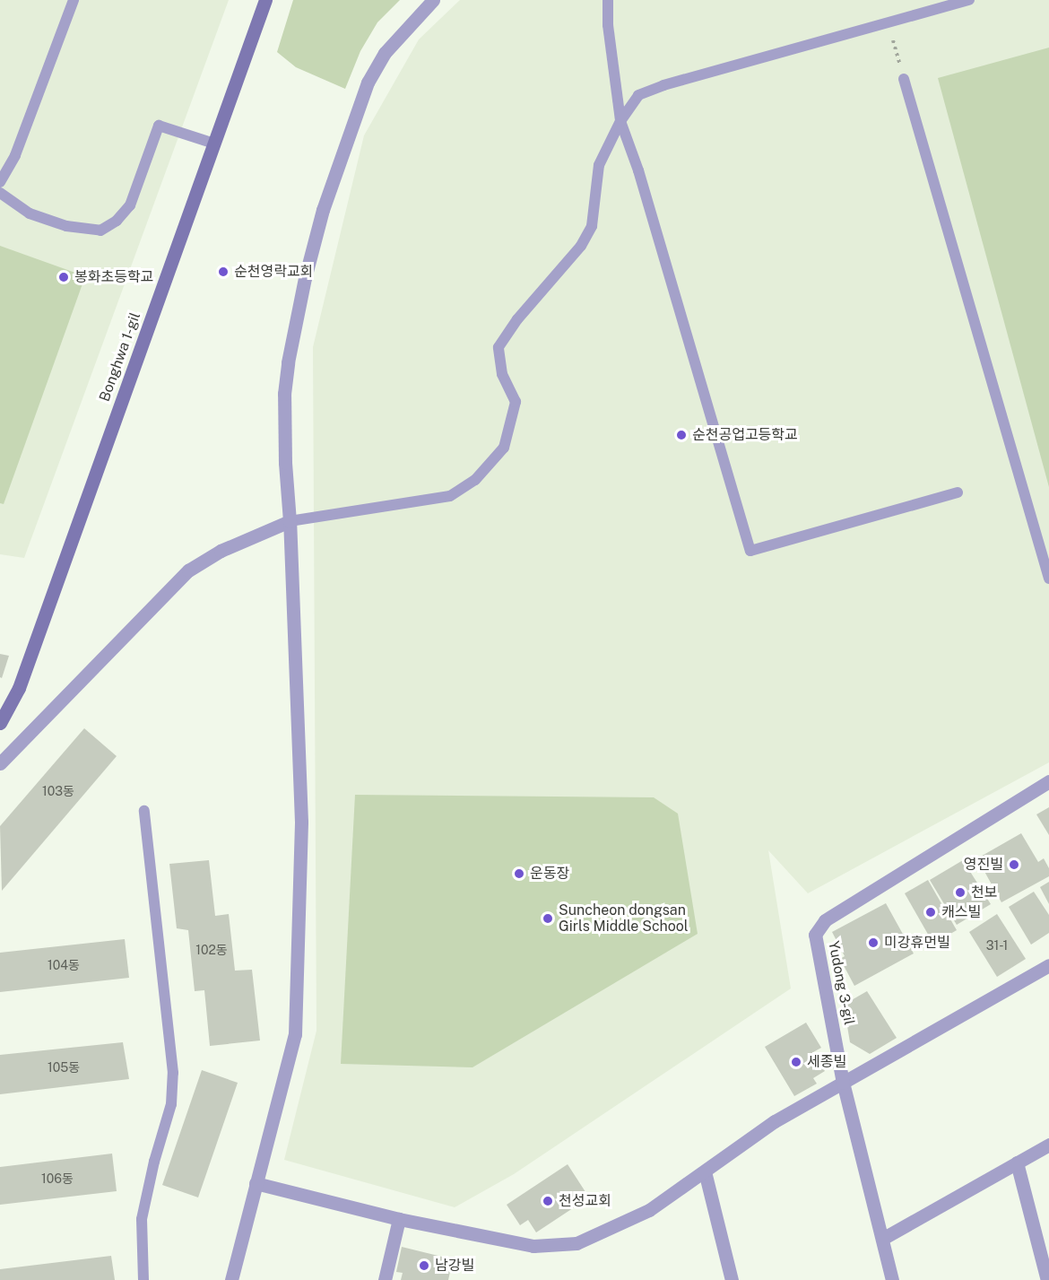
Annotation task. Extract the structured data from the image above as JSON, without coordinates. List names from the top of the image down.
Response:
{
  "streets": {
    "street": ["Bonghwa 1-gil", "Yudong 3-gil"]
  },
  "places": [
    "순천영락교회",
    "봉화초등학교",
    "순천공업고등학교",
    "영진빌",
    "운동장",
    "천보",
    "캐스빌",
    "Suncheon dongsan Girls Middle School",
    "미강휴먼빌",
    "세종빌",
    "천성교회",
    "남강빌"
  ],
  "house_numbers": [
    "103동",
    "31-1",
    "102동",
    "104동",
    "105동",
    "106동"
  ]
}
